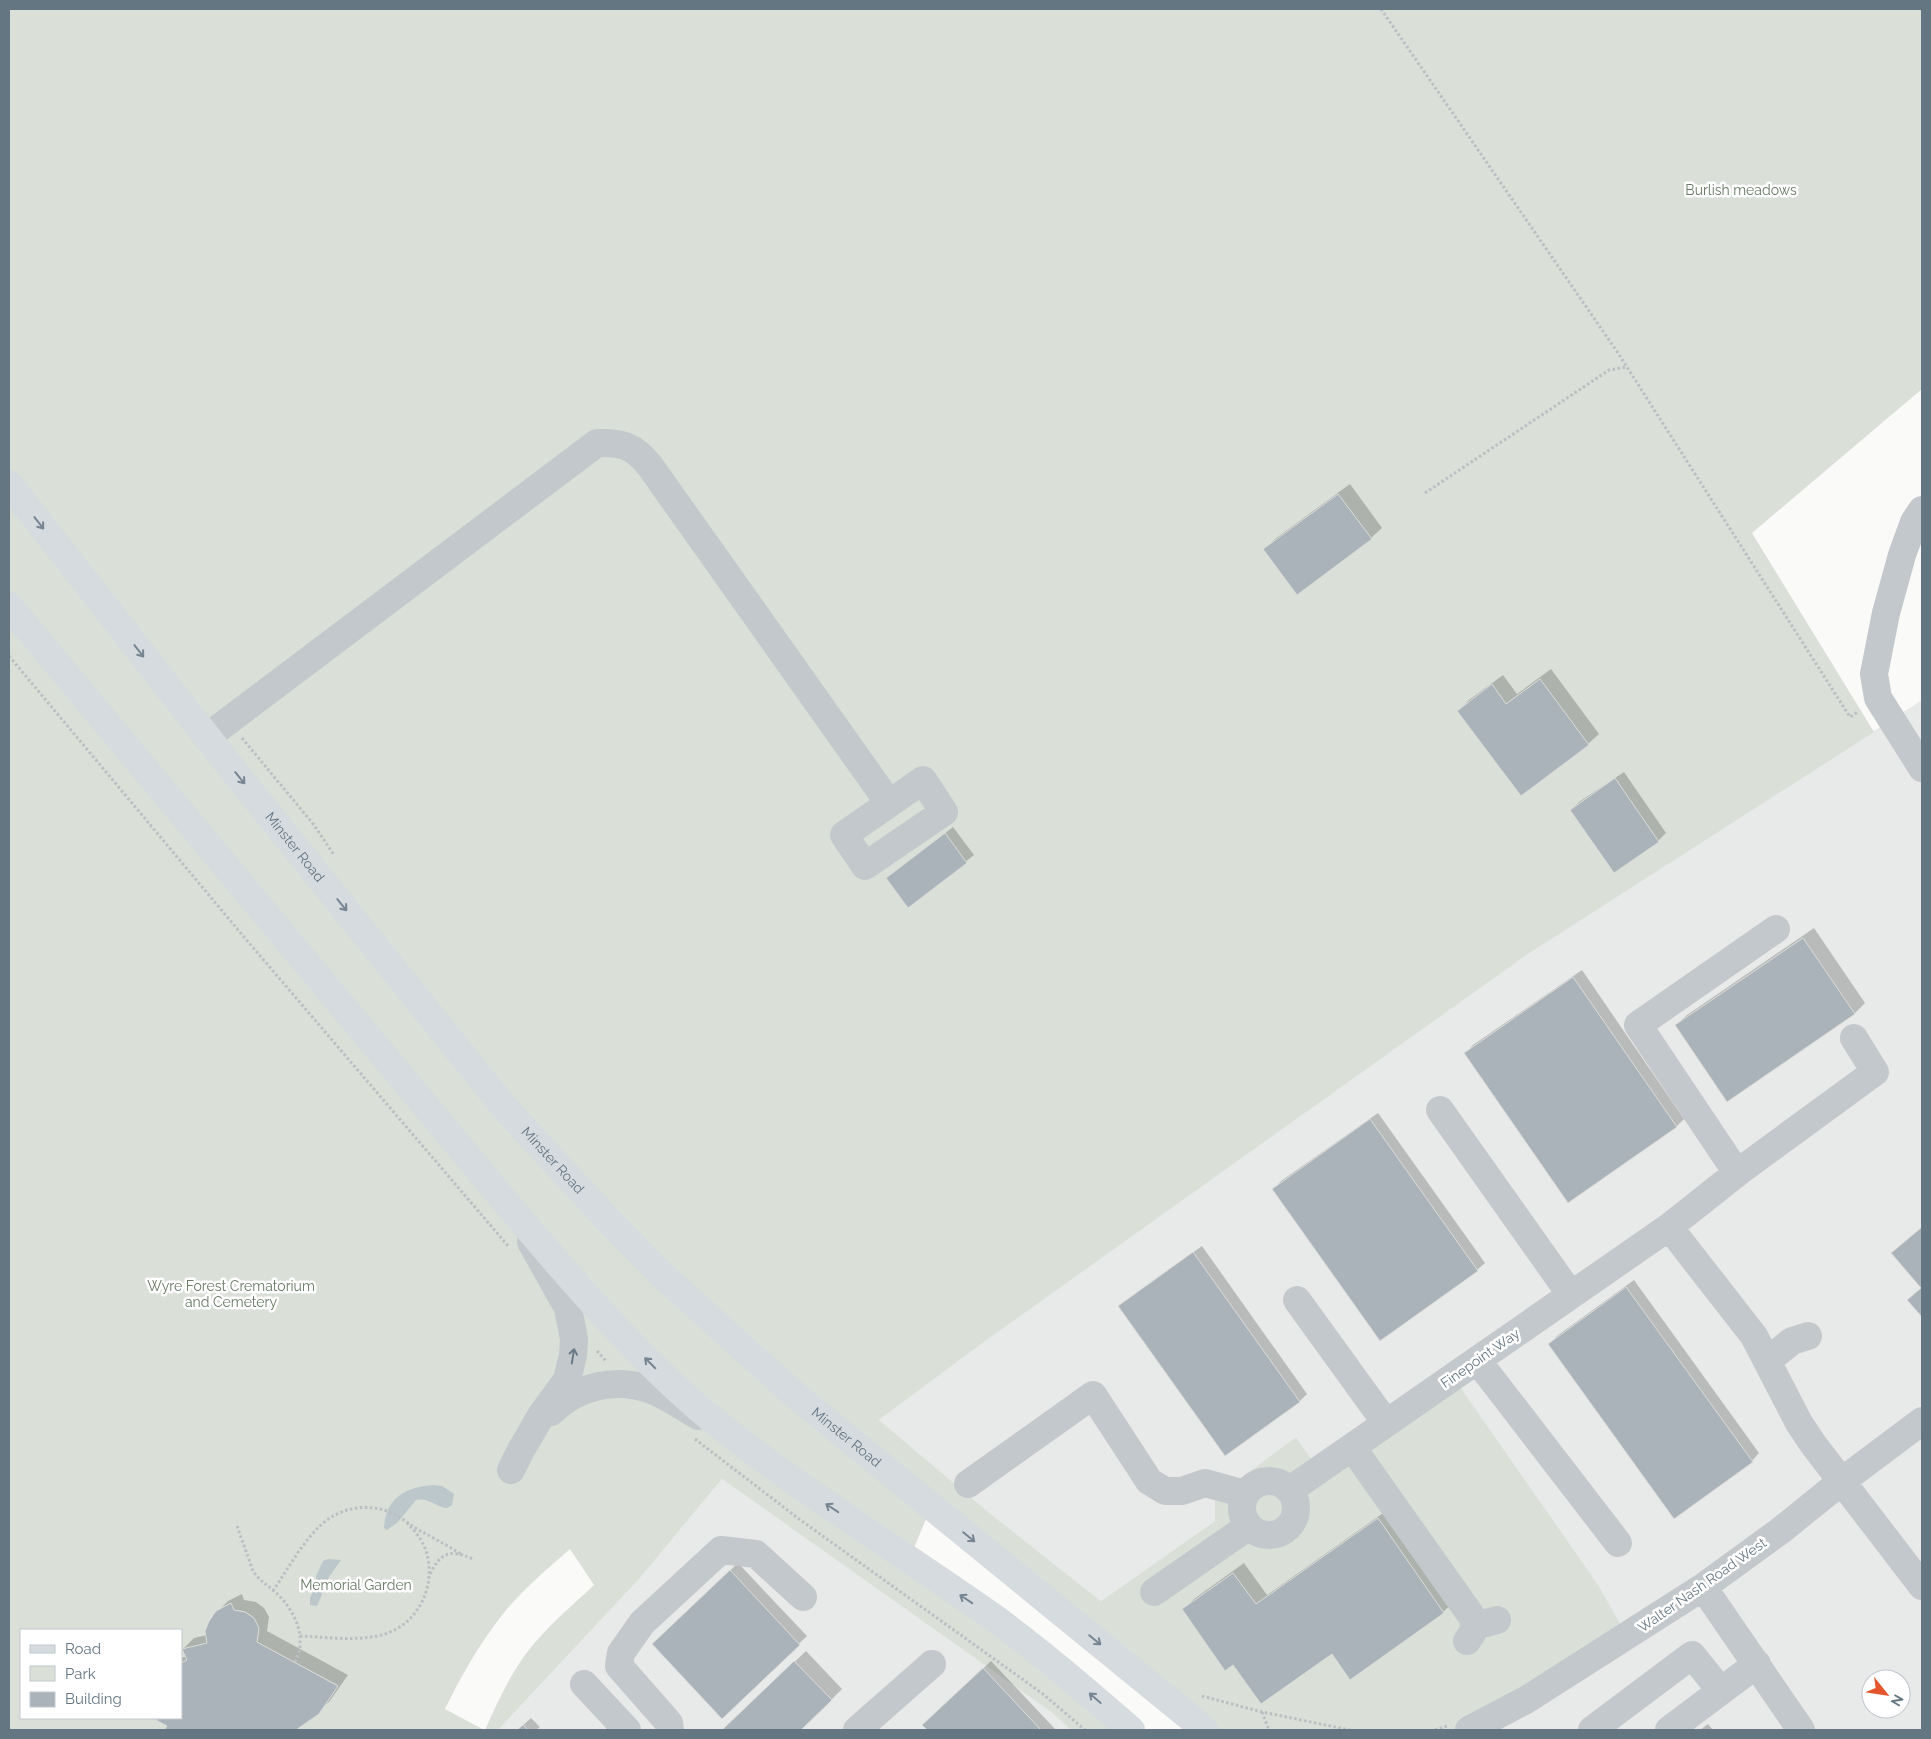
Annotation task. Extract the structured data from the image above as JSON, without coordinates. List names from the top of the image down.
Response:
{
  "streets": {
    "main road": ["Minster Road"],
    "street": ["Finepoint Way", "Walter Nash Road West"]
  },
  "parks": ["Burlish meadows", "Wyre Forest Crematorium and Cemetery", "Memorial Garden"],
  "legend": ["Road", "Park", "Building"],
  "north": "bottom right"
}
